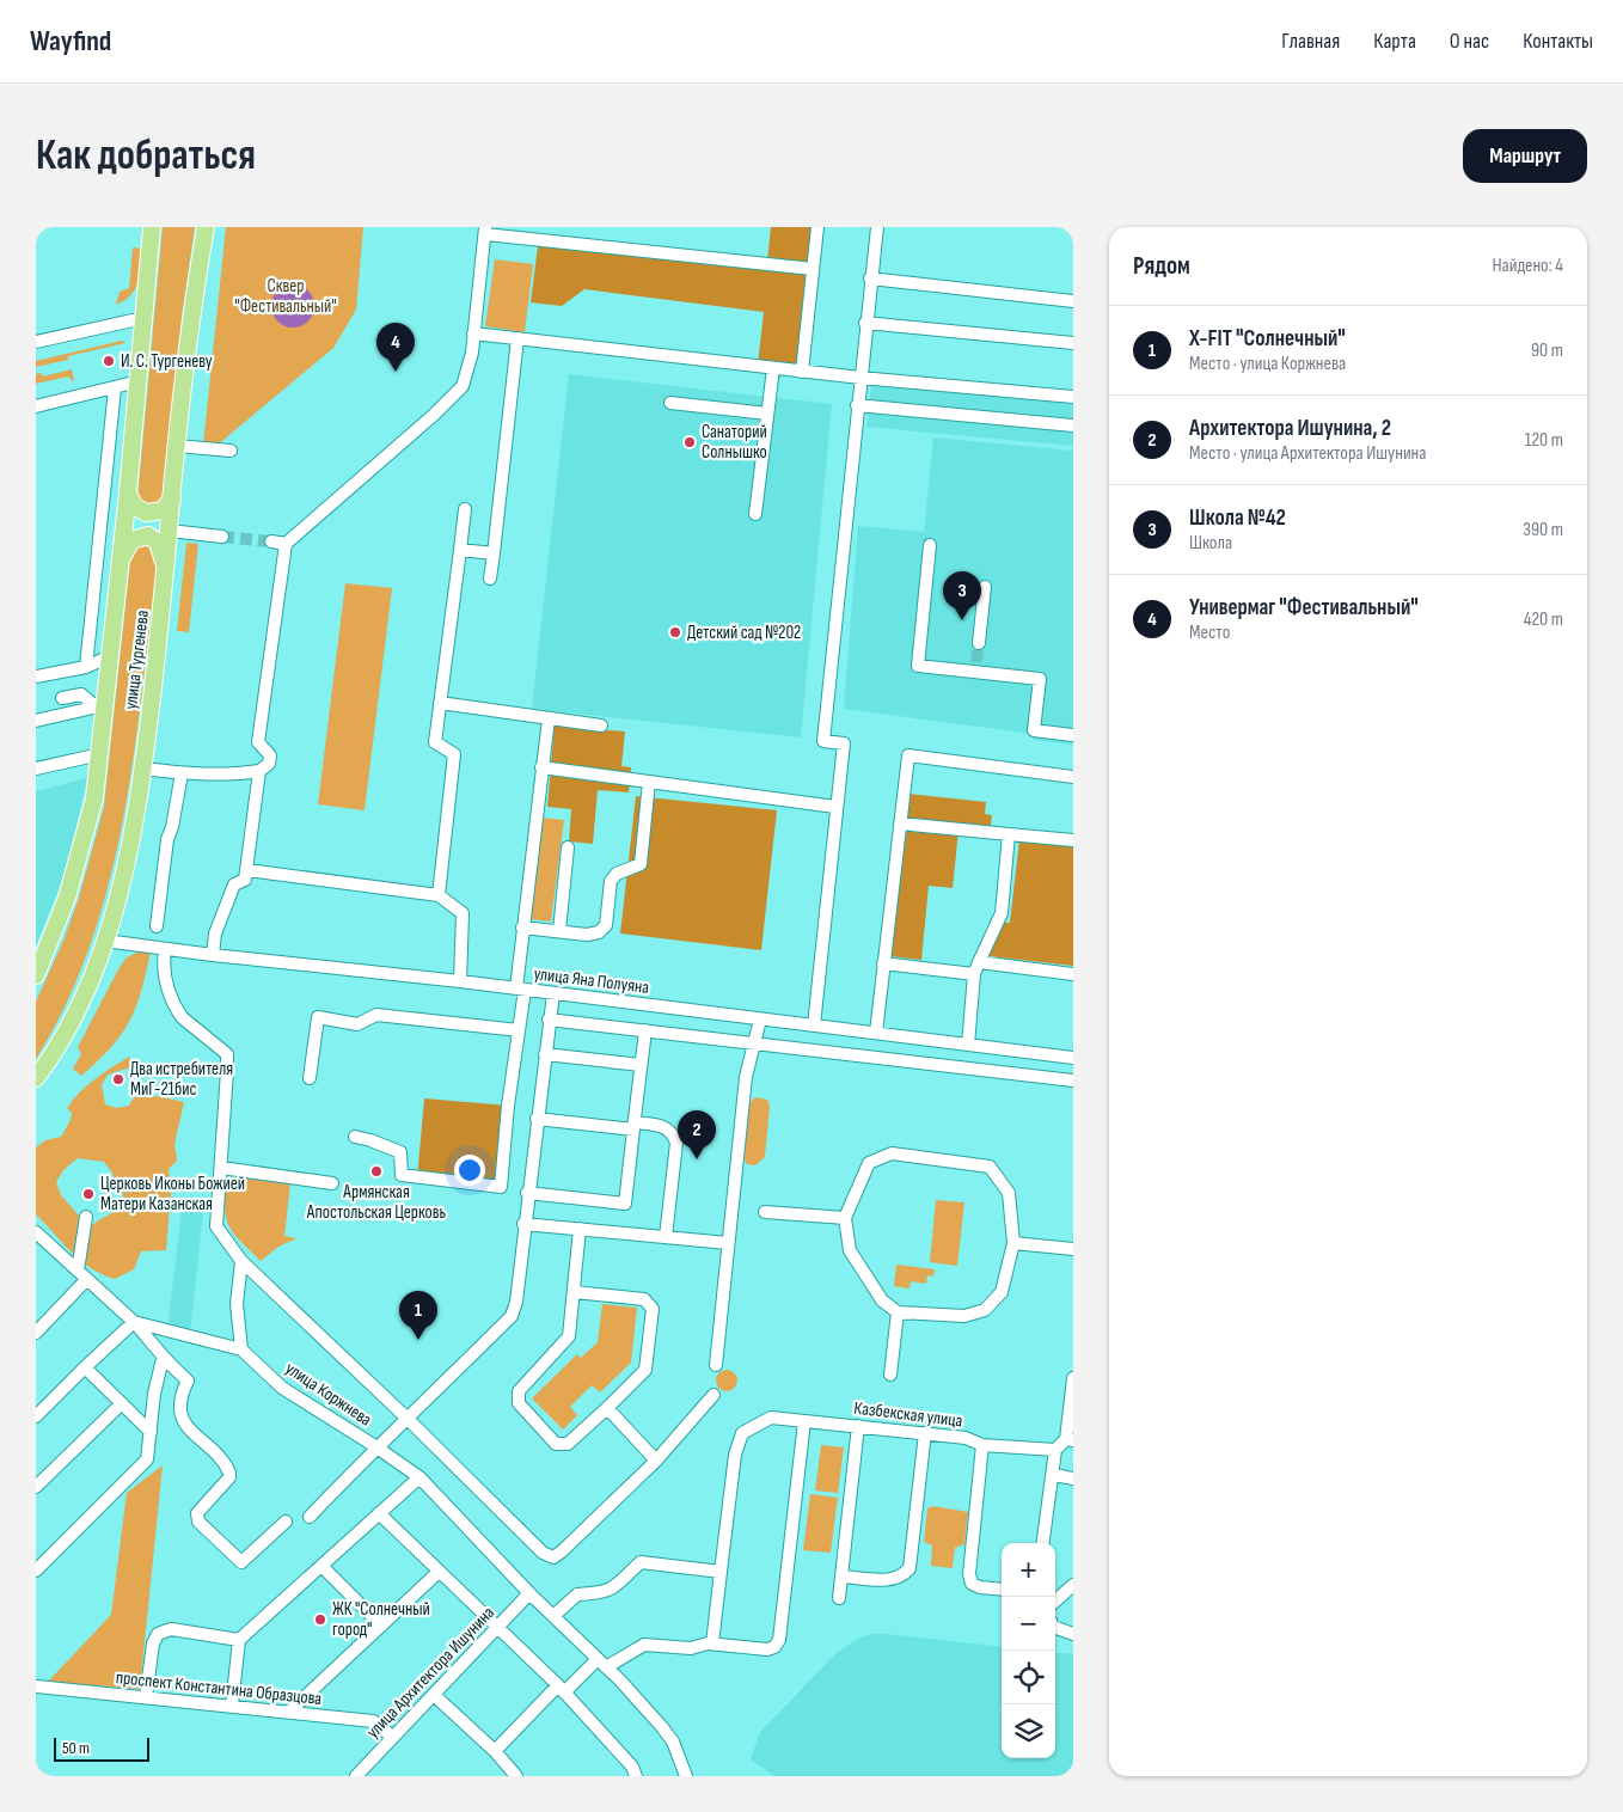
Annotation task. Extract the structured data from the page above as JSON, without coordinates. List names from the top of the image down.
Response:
{
  "streets": {
    "main road": ["улица Тургенева"],
    "street": [
      "улица Яна Полуяна",
      "улица Коржнева",
      "Казбекская улица",
      "улица Архитектора Ишунина",
      "проспект Константина Образцова"
    ]
  },
  "crossings": [
    ["улица Тургенева", "улица Яна Полуяна"],
    ["улица Коржнева", "улица Архитектора Ишунина"],
    ["улица Архитектора Ишунина", "проспект Константина Образцова"]
  ],
  "parks": ["Сквер \"Фестивальный\""],
  "places": [
    "И. С. Тургеневу",
    "Санаторий Солнышко",
    "Детский сад №202",
    "Два истребителя МиГ-21бис",
    "Армянская Апостольская Церковь",
    "Церковь Иконы Божией Матери Казанская",
    "ЖК \"Солнечный город\""
  ],
  "scale_bar": "50 m",
  "page": {
    "header": "Wayfind",
    "nav": [
      "Главная",
      "Карта",
      "О нас",
      "Контакты"
    ],
    "buttons": "Маршрут",
    "title": "Как добраться",
    "heading": ["Рядом", "Найдено: 4"],
    "list": [
      {
        "mark": "1",
        "name": "X-FIT \"Солнечный\"",
        "note": "Место · улица Коржнева",
        "value": "90 m"
      },
      {
        "mark": "2",
        "name": "Архитектора Ишунина, 2",
        "note": "Место · улица Архитектора Ишунина",
        "value": "120 m"
      },
      {
        "mark": "3",
        "name": "Школа №42",
        "note": "Школа",
        "value": "390 m"
      },
      {
        "mark": "4",
        "name": "Универмаг \"Фестивальный\"",
        "note": "Место",
        "value": "420 m"
      }
    ],
    "pins": [
      "4",
      "3",
      "2",
      "1"
    ],
    "map_buttons": ["+", "−"],
    "scale": "50 m"
  }
}
